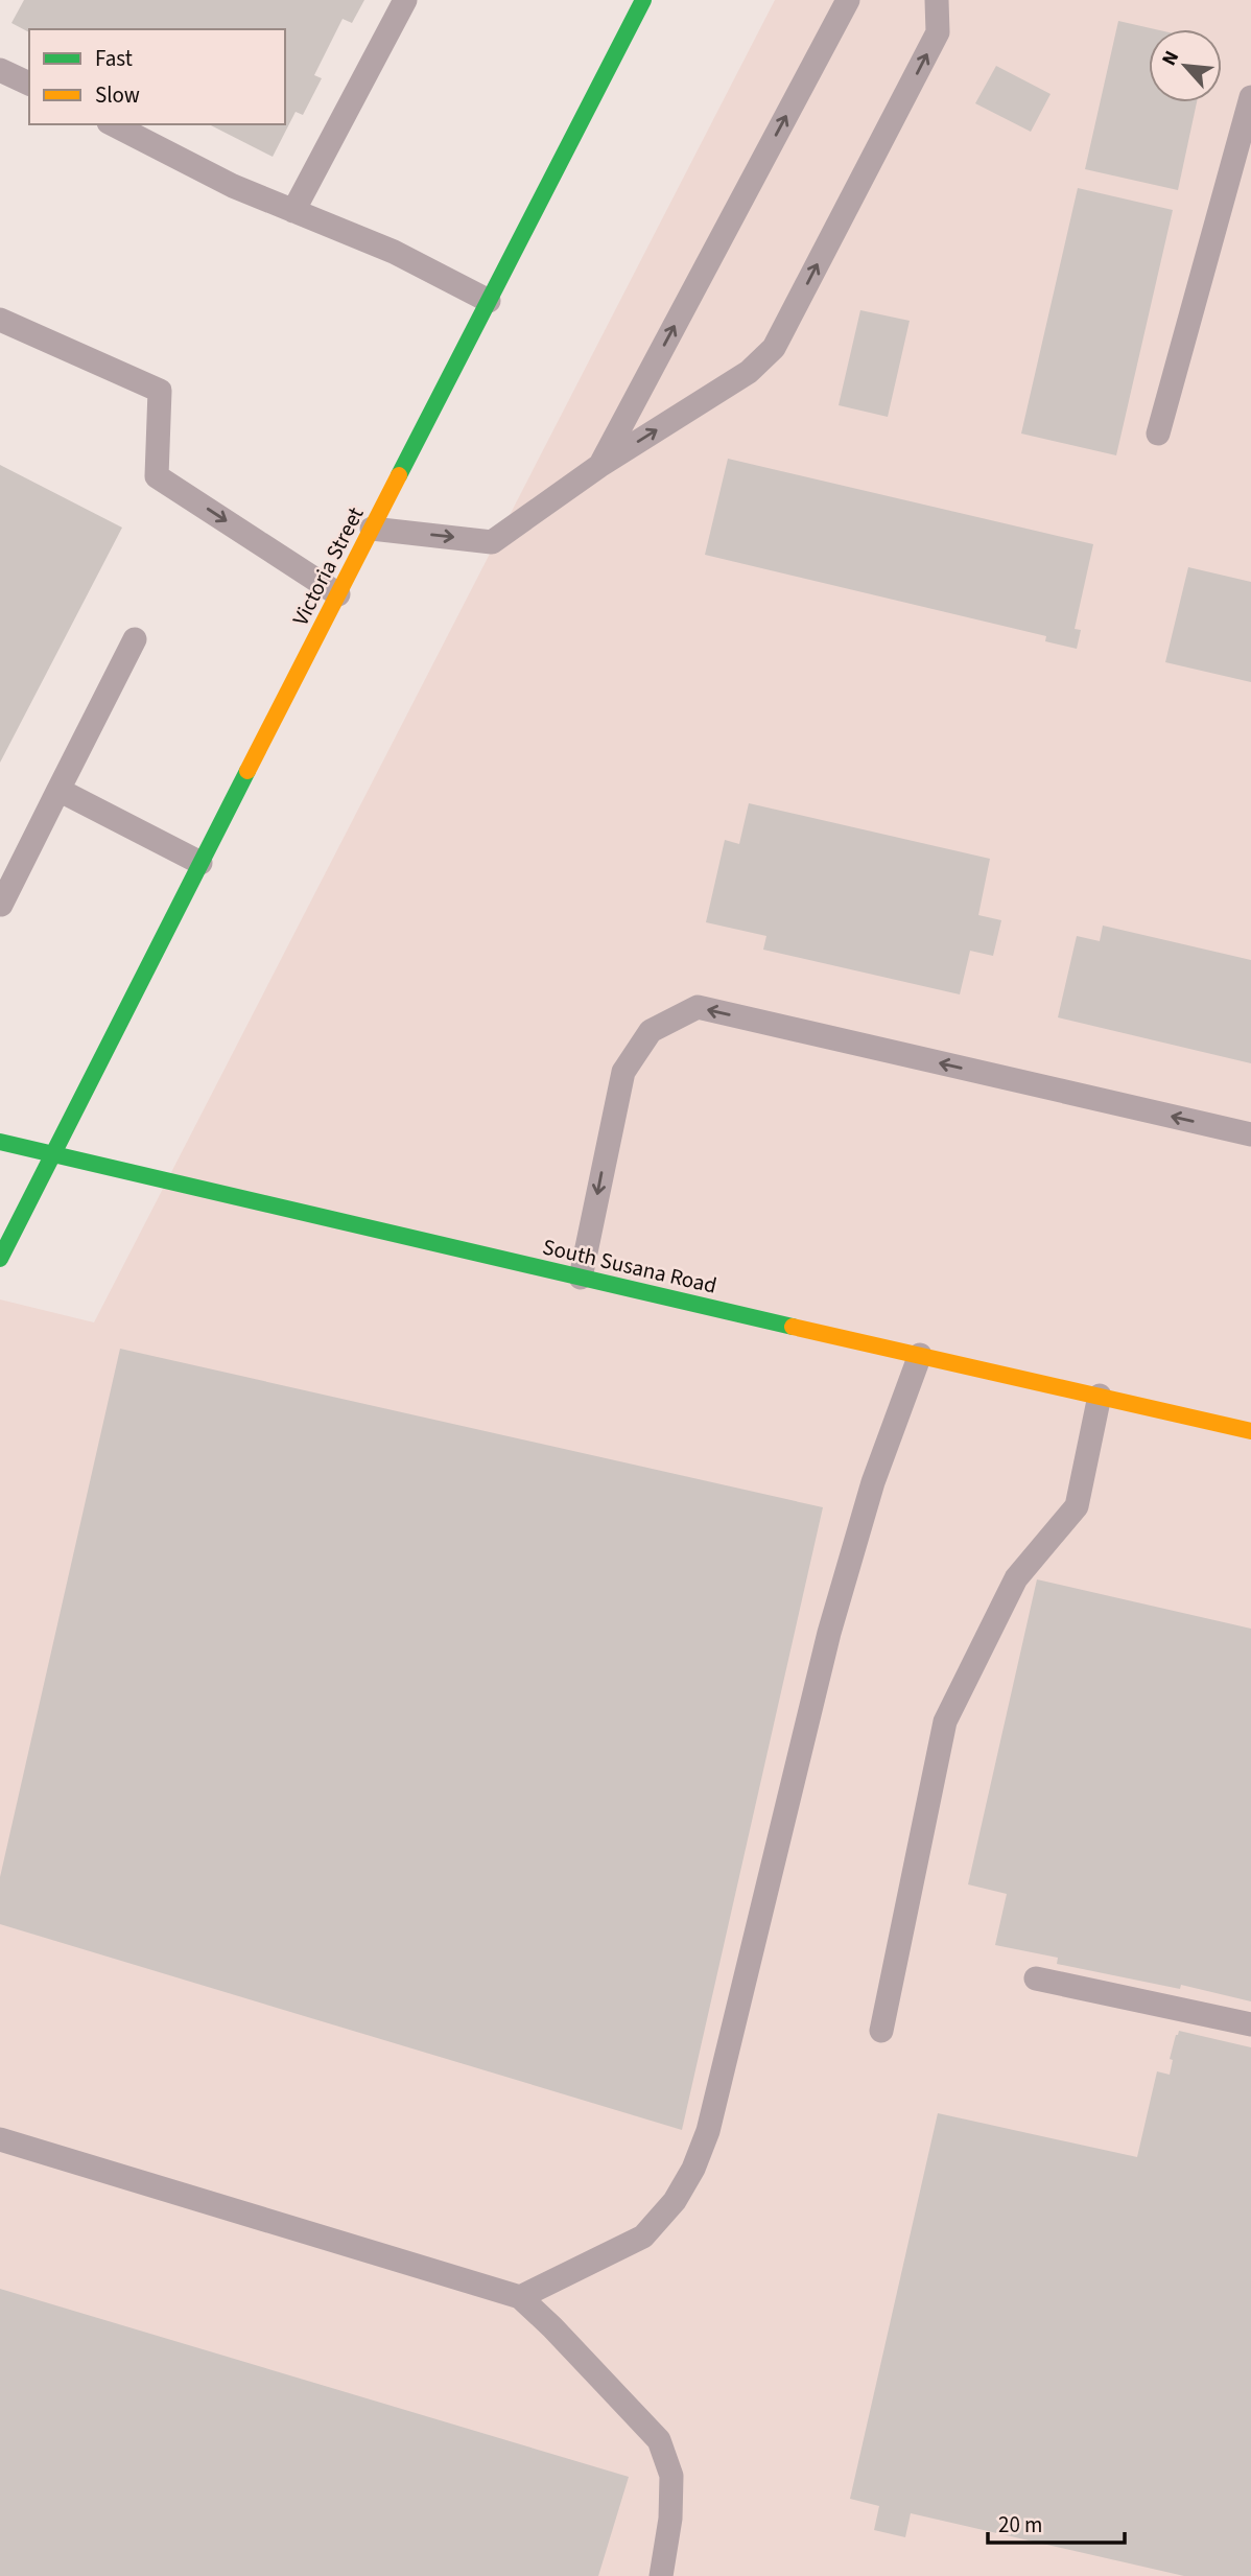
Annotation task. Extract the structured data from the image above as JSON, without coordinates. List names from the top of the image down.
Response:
{
  "streets": {
    "street": ["Victoria Street", "South Susana Road"]
  },
  "crossings": [
    ["Victoria Street", "South Susana Road"]
  ],
  "legend": ["Fast", "Slow"],
  "scale_bar": "20 m",
  "north": "top left"
}
